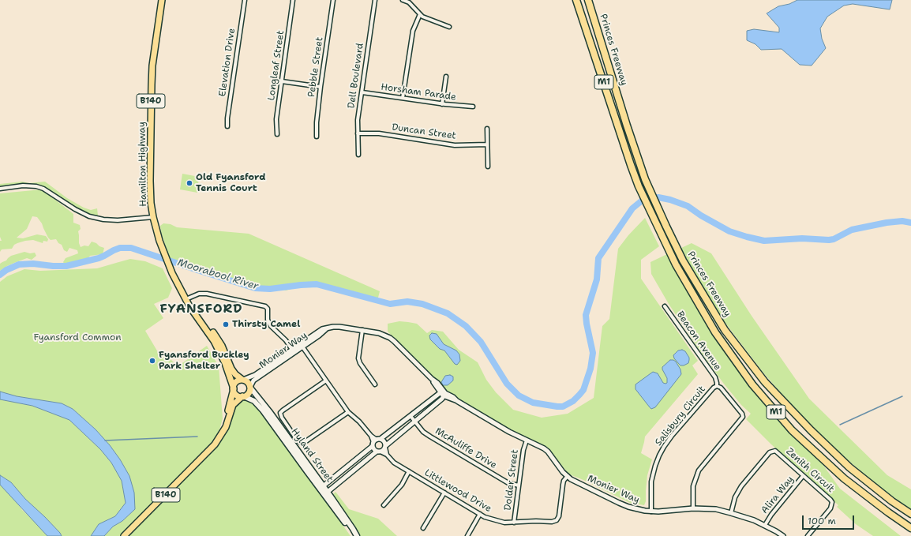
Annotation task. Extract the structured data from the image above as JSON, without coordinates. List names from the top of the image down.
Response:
{
  "streets": {
    "highway": ["Princes Freeway", "M1"],
    "main road": ["B140", "Hamilton Highway", "Hyland Street"],
    "street": [
      "Elevation Drive",
      "Longleaf Street",
      "Pebble Street",
      "Dell Boulevard",
      "Horsham Parade",
      "Duncan Street",
      "Beacon Avenue",
      "Monier Way",
      "Salisbury Circuit",
      "McAuliffe Drive",
      "Zenith Circuit",
      "Dolder Street",
      "Littlewood Drive",
      "Alira Way"
    ]
  },
  "crossings": [
    ["Dell Boulevard", "Horsham Parade"],
    ["Dell Boulevard", "Duncan Street"],
    ["B140", "Hamilton Highway"],
    ["B140", "Monier Way"],
    ["B140", "Hyland Street"],
    ["Hamilton Highway", "Monier Way"],
    ["Hamilton Highway", "Hyland Street"],
    ["Beacon Avenue", "Salisbury Circuit"],
    ["Monier Way", "Salisbury Circuit"],
    ["Monier Way", "Hyland Street"],
    ["Monier Way", "Zenith Circuit"],
    ["Monier Way", "Dolder Street"],
    ["Monier Way", "Littlewood Drive"],
    ["Monier Way", "Alira Way"],
    ["McAuliffe Drive", "Dolder Street"],
    ["Zenith Circuit", "Alira Way"],
    ["Dolder Street", "Littlewood Drive"]
  ],
  "districts": ["FYANSFORD"],
  "water": ["Moorabool River"],
  "parks": ["Fyansford Common"],
  "places": ["Old Fyansford Tennis Court", "Thirsty Camel", "Fyansford Buckley Park Shelter"],
  "scale_bar": "100 m"
}
